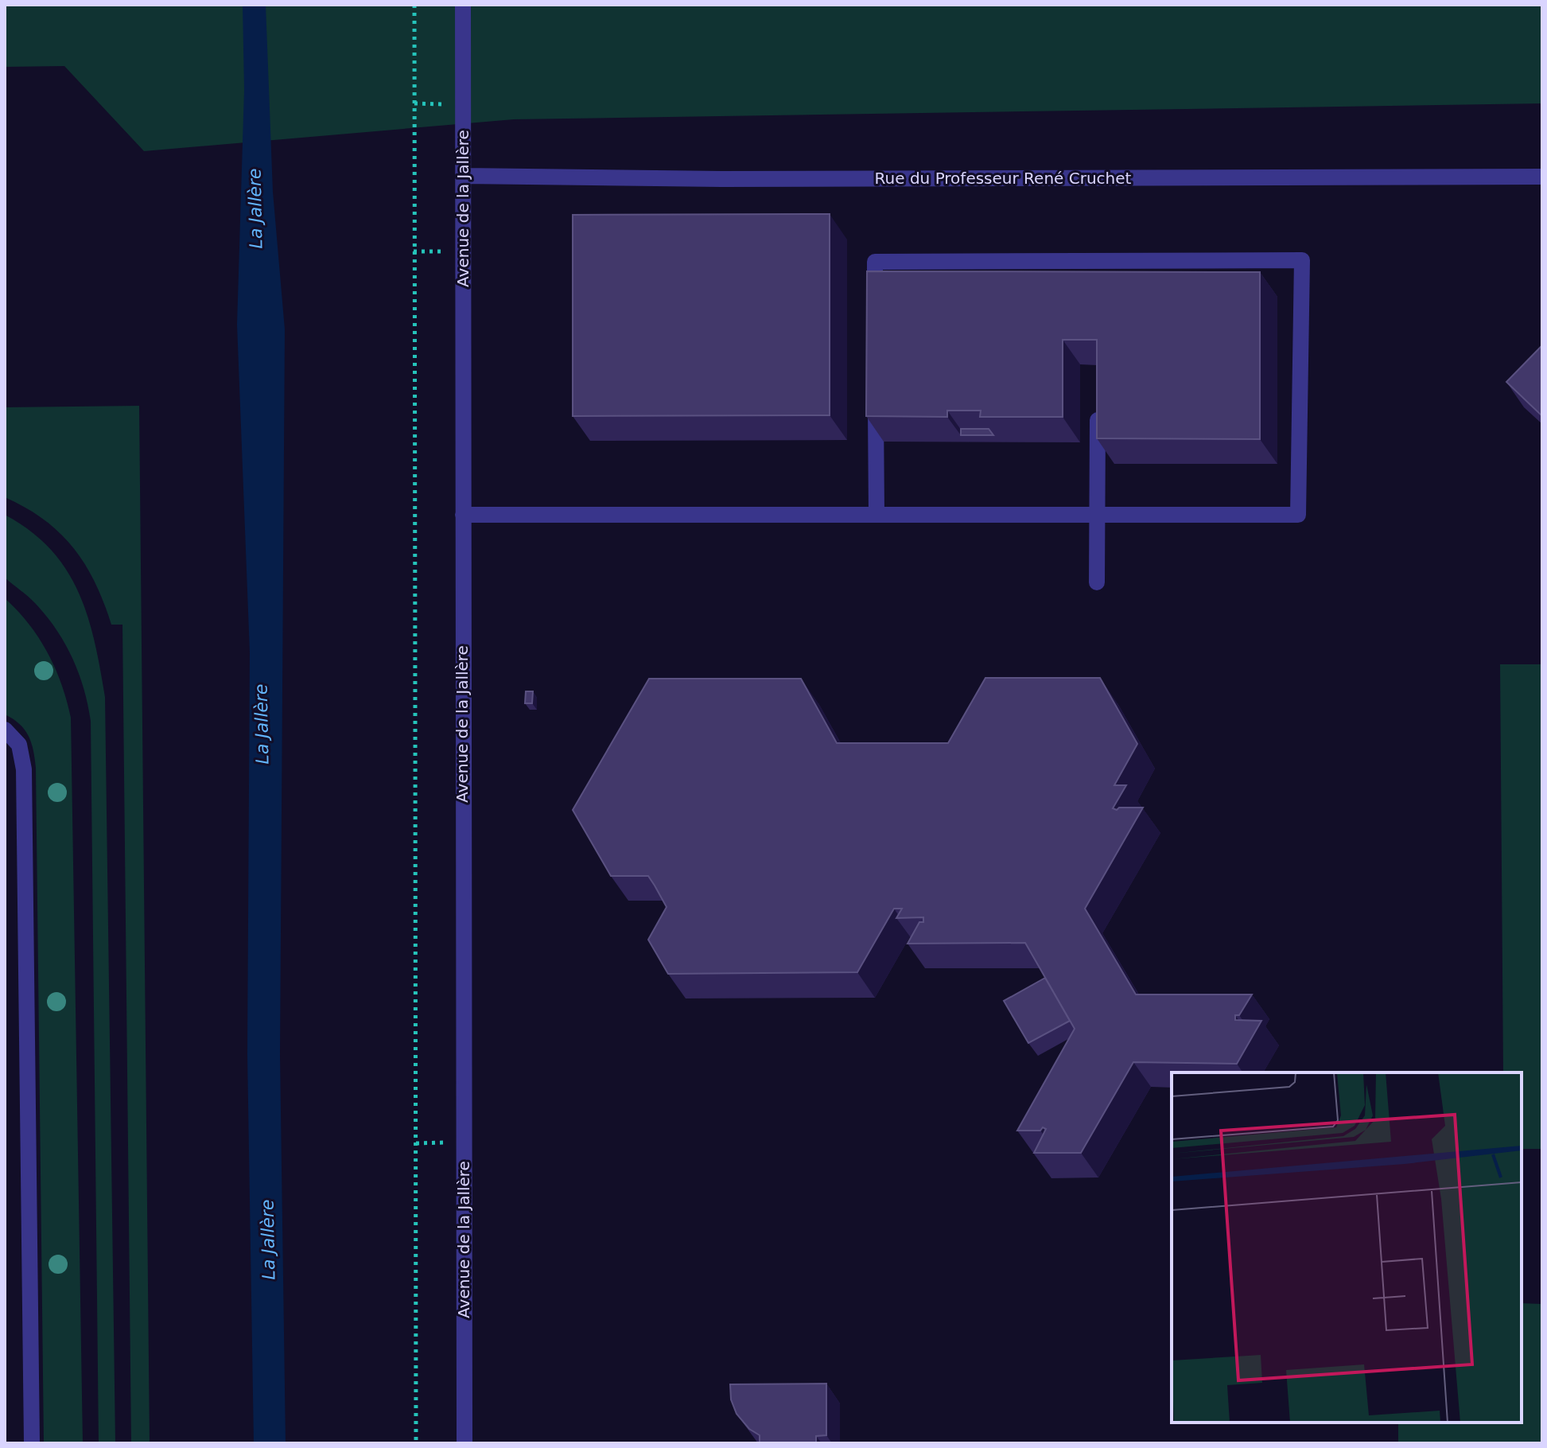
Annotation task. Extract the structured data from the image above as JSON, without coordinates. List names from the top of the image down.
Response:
{
  "streets": {
    "street": ["Rue du Professeur René Cruchet", "Avenue de la Jallère"]
  },
  "crossings": [
    ["Rue du Professeur René Cruchet", "Avenue de la Jallère"]
  ],
  "water": ["La Jallère"]
}
